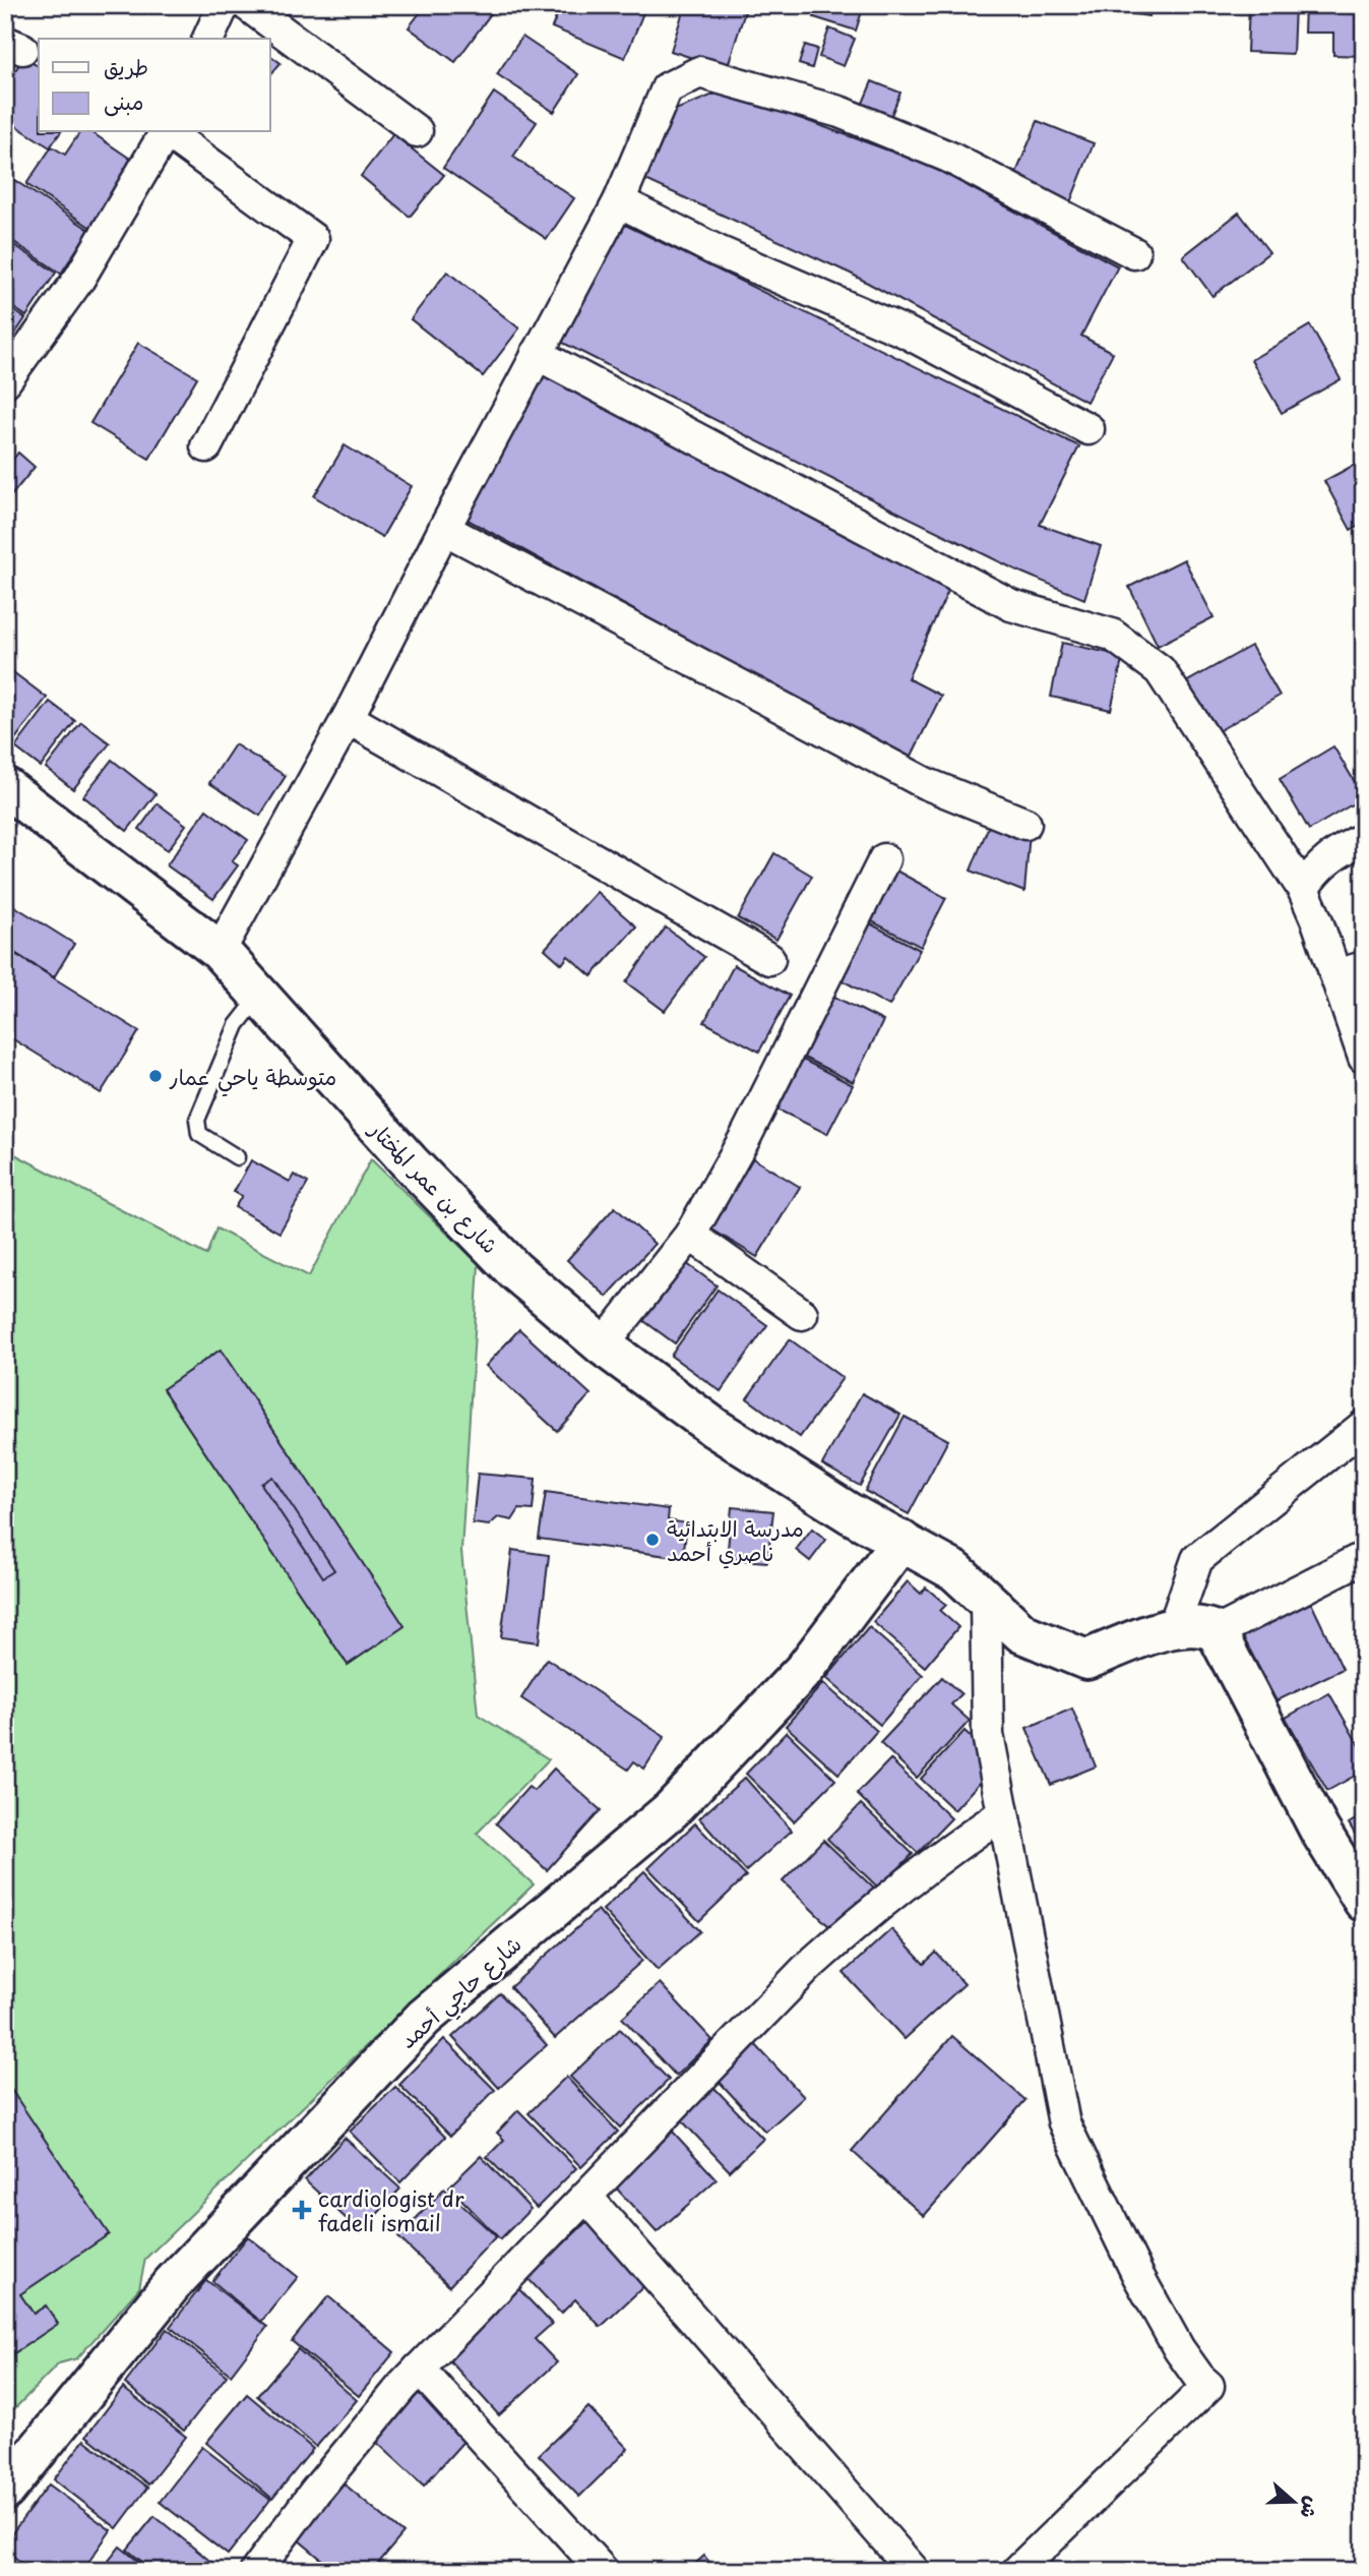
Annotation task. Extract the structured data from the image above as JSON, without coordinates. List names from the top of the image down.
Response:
{
  "streets": {
    "street": ["شارع بن عمر المختار", "شارع حاجي أحمد"]
  },
  "crossings": [
    ["شارع بن عمر المختار", "شارع حاجي أحمد"]
  ],
  "places": {
    "other": ["متوسطة ياحي عمار", "مدرسة الابتدائية ناصري أحمد"],
    "health": ["cardiologist dr fadeli ismail"]
  },
  "legend": ["طريق", "مبنى"],
  "north": "right"
}
